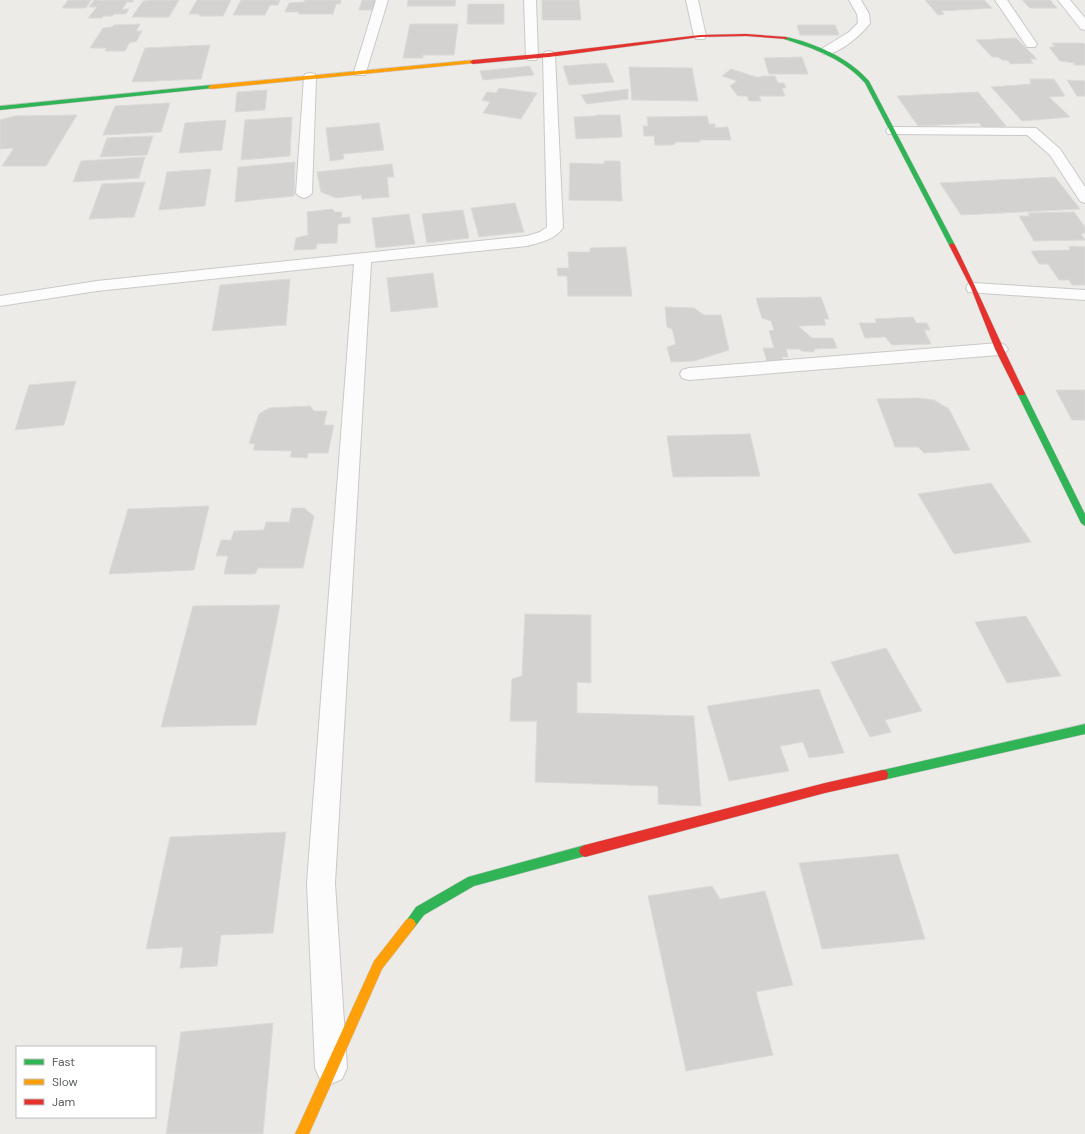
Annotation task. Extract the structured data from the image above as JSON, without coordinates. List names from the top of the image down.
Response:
{
  "legend": ["Fast", "Slow", "Jam"]
}
